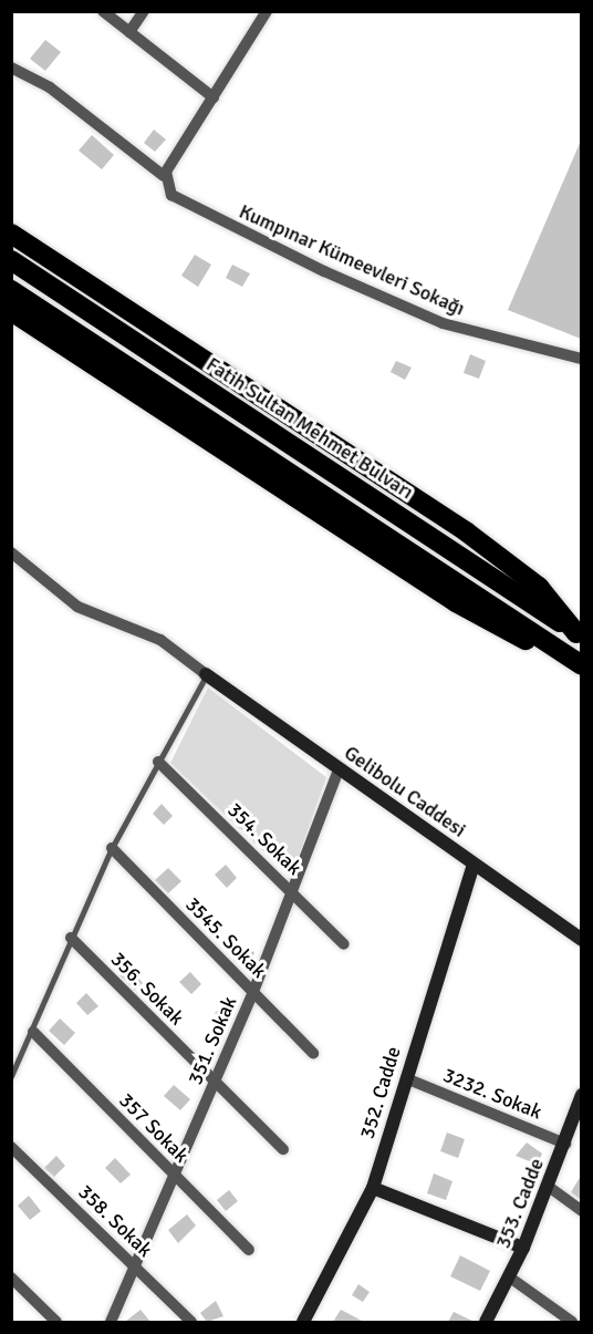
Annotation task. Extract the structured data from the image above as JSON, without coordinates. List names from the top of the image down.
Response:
{
  "streets": {
    "highway": ["Fatih Sultan Mehmet Bulvarı"],
    "street": [
      "Kumpınar Kümeevleri Sokağı",
      "Gelibolu Caddesi",
      "354. Sokak",
      "3545. Sokak",
      "356. Sokak",
      "351. Sokak",
      "352. Cadde",
      "3232. Sokak",
      "357 Sokak",
      "353. Cadde",
      "358. Sokak"
    ]
  },
  "crossings": [
    ["Gelibolu Caddesi", "351. Sokak"],
    ["Gelibolu Caddesi", "352. Cadde"],
    ["354. Sokak", "351. Sokak"],
    ["3545. Sokak", "351. Sokak"],
    ["356. Sokak", "351. Sokak"],
    ["351. Sokak", "357 Sokak"],
    ["351. Sokak", "358. Sokak"],
    ["352. Cadde", "3232. Sokak"],
    ["3232. Sokak", "353. Cadde"]
  ]
}
